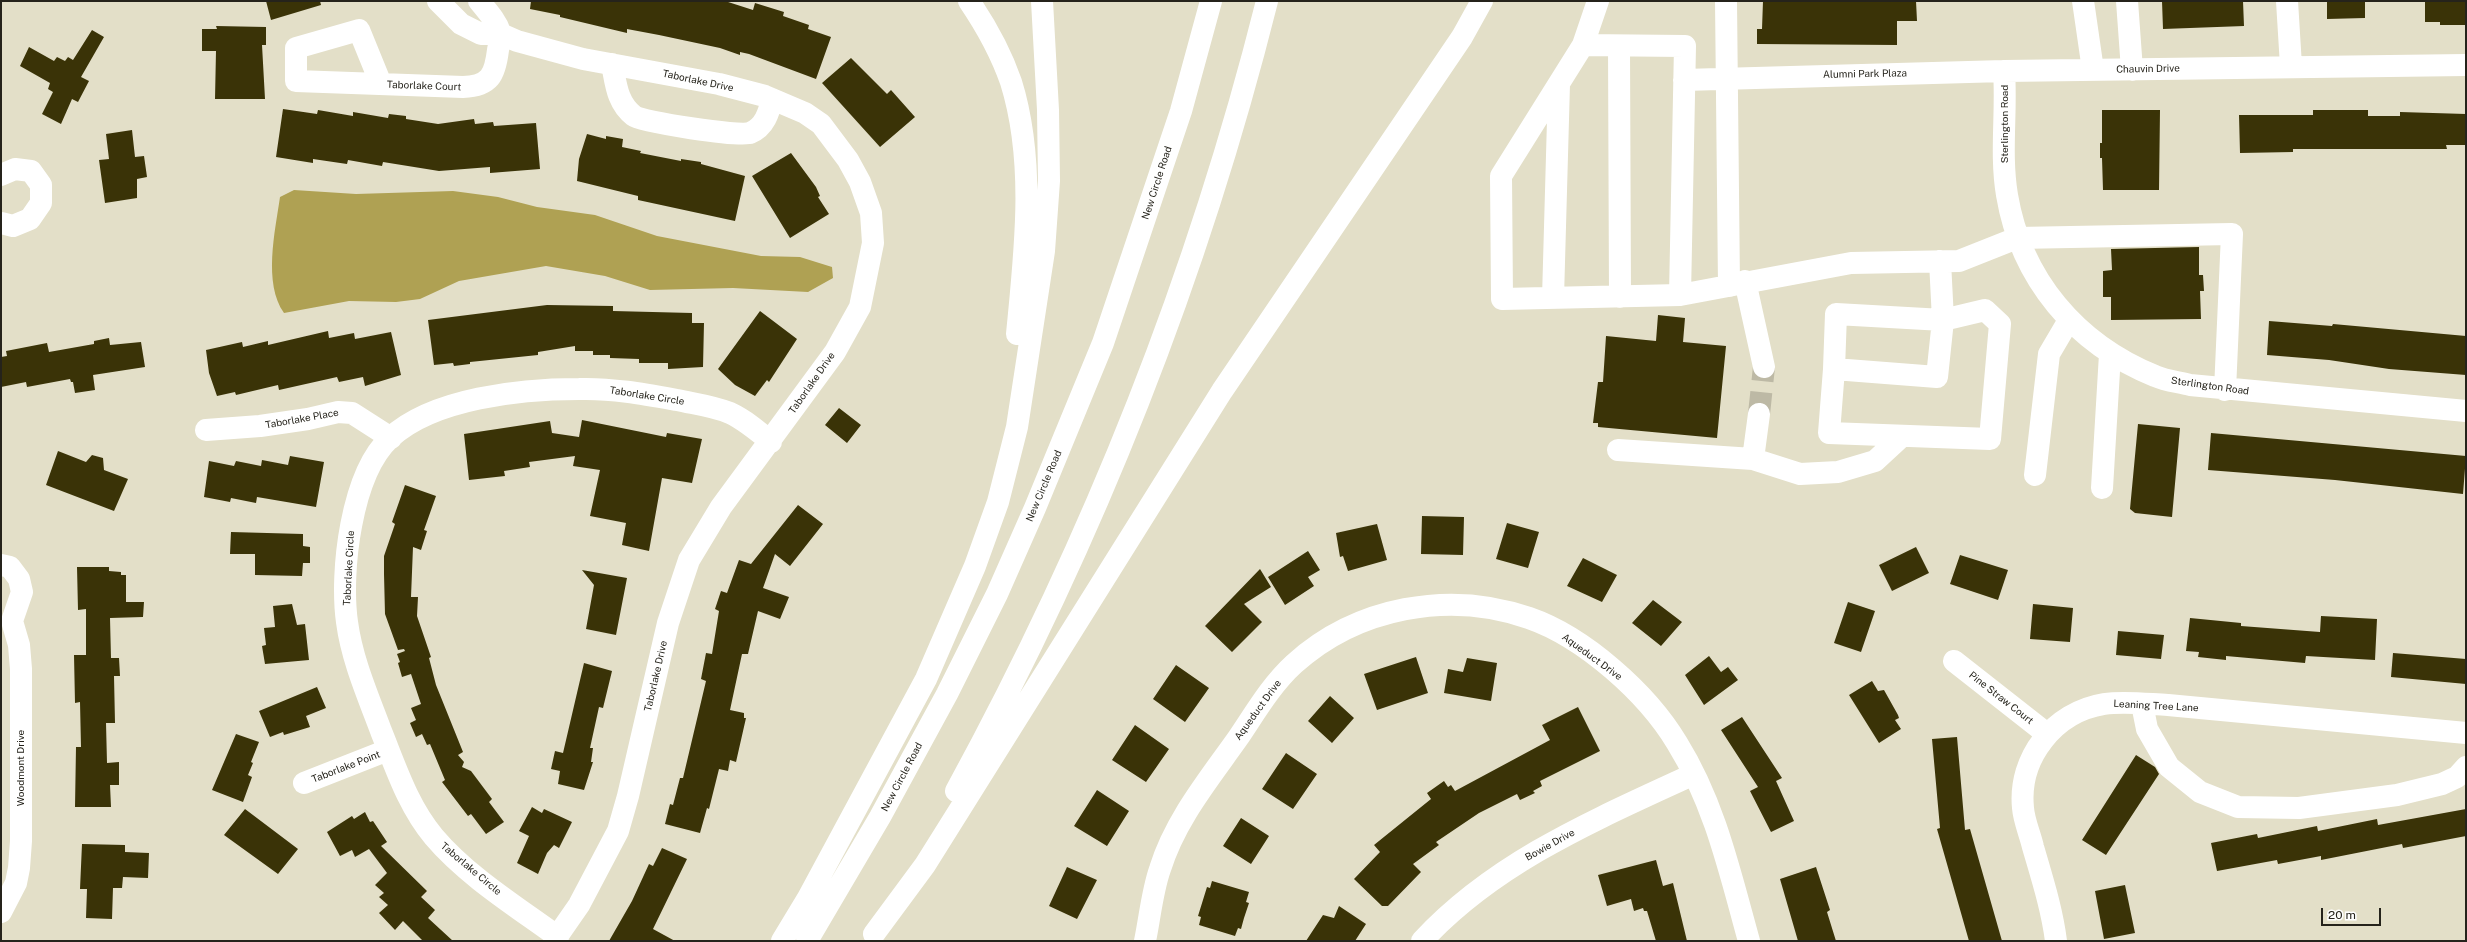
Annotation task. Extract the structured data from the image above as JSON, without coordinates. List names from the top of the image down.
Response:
{
  "streets": {
    "main road": [
      "Chauvin Drive",
      "Alumni Park Plaza",
      "Taborlake Drive",
      "Taborlake Court",
      "Sterlington Road",
      "New Circle Road",
      "Taborlake Circle",
      "Taborlake Place",
      "Aqueduct Drive",
      "Pine Straw Court",
      "Leaning Tree Lane",
      "Taborlake Point",
      "Woodmont Drive",
      "Bowie Drive"
    ]
  },
  "crossings": [
    ["Chauvin Drive", "Alumni Park Plaza"],
    ["Chauvin Drive", "Sterlington Road"],
    ["Alumni Park Plaza", "Sterlington Road"],
    ["Taborlake Drive", "Taborlake Court"],
    ["Taborlake Drive", "Taborlake Circle"],
    ["Taborlake Circle", "Taborlake Place"],
    ["Taborlake Circle", "Taborlake Point"],
    ["Aqueduct Drive", "Bowie Drive"],
    ["Pine Straw Court", "Leaning Tree Lane"]
  ],
  "scale_bar": "20 m"
}
